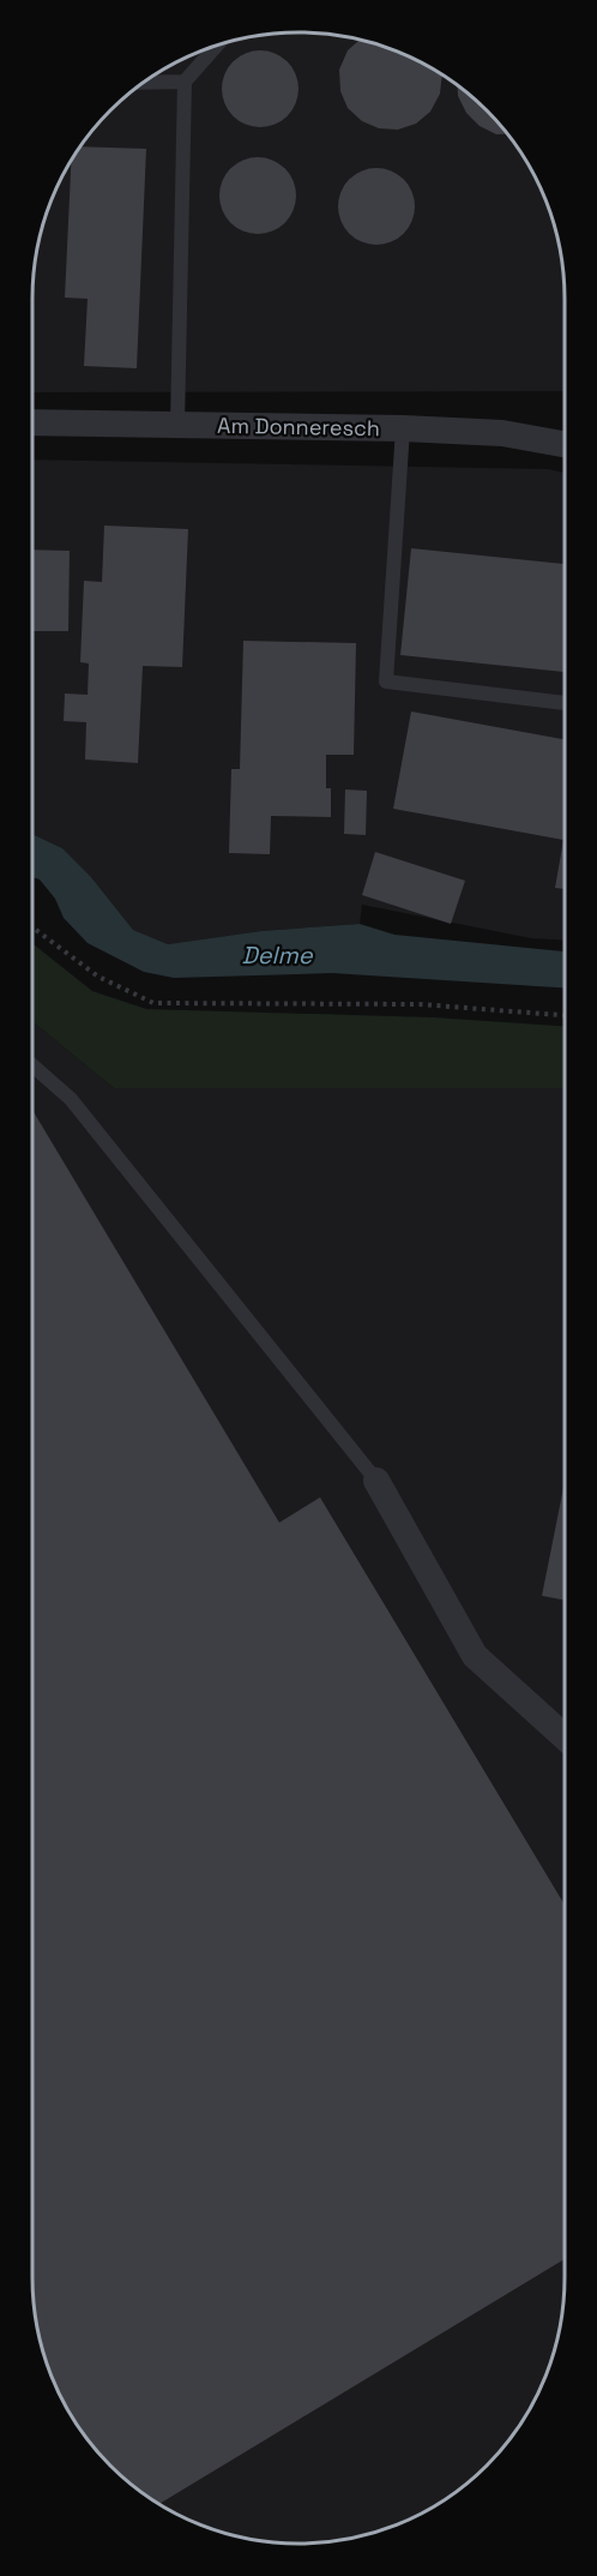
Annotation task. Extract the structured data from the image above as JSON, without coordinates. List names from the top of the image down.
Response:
{
  "streets": {
    "street": ["Am Donneresch"]
  },
  "water": ["Delme"]
}
